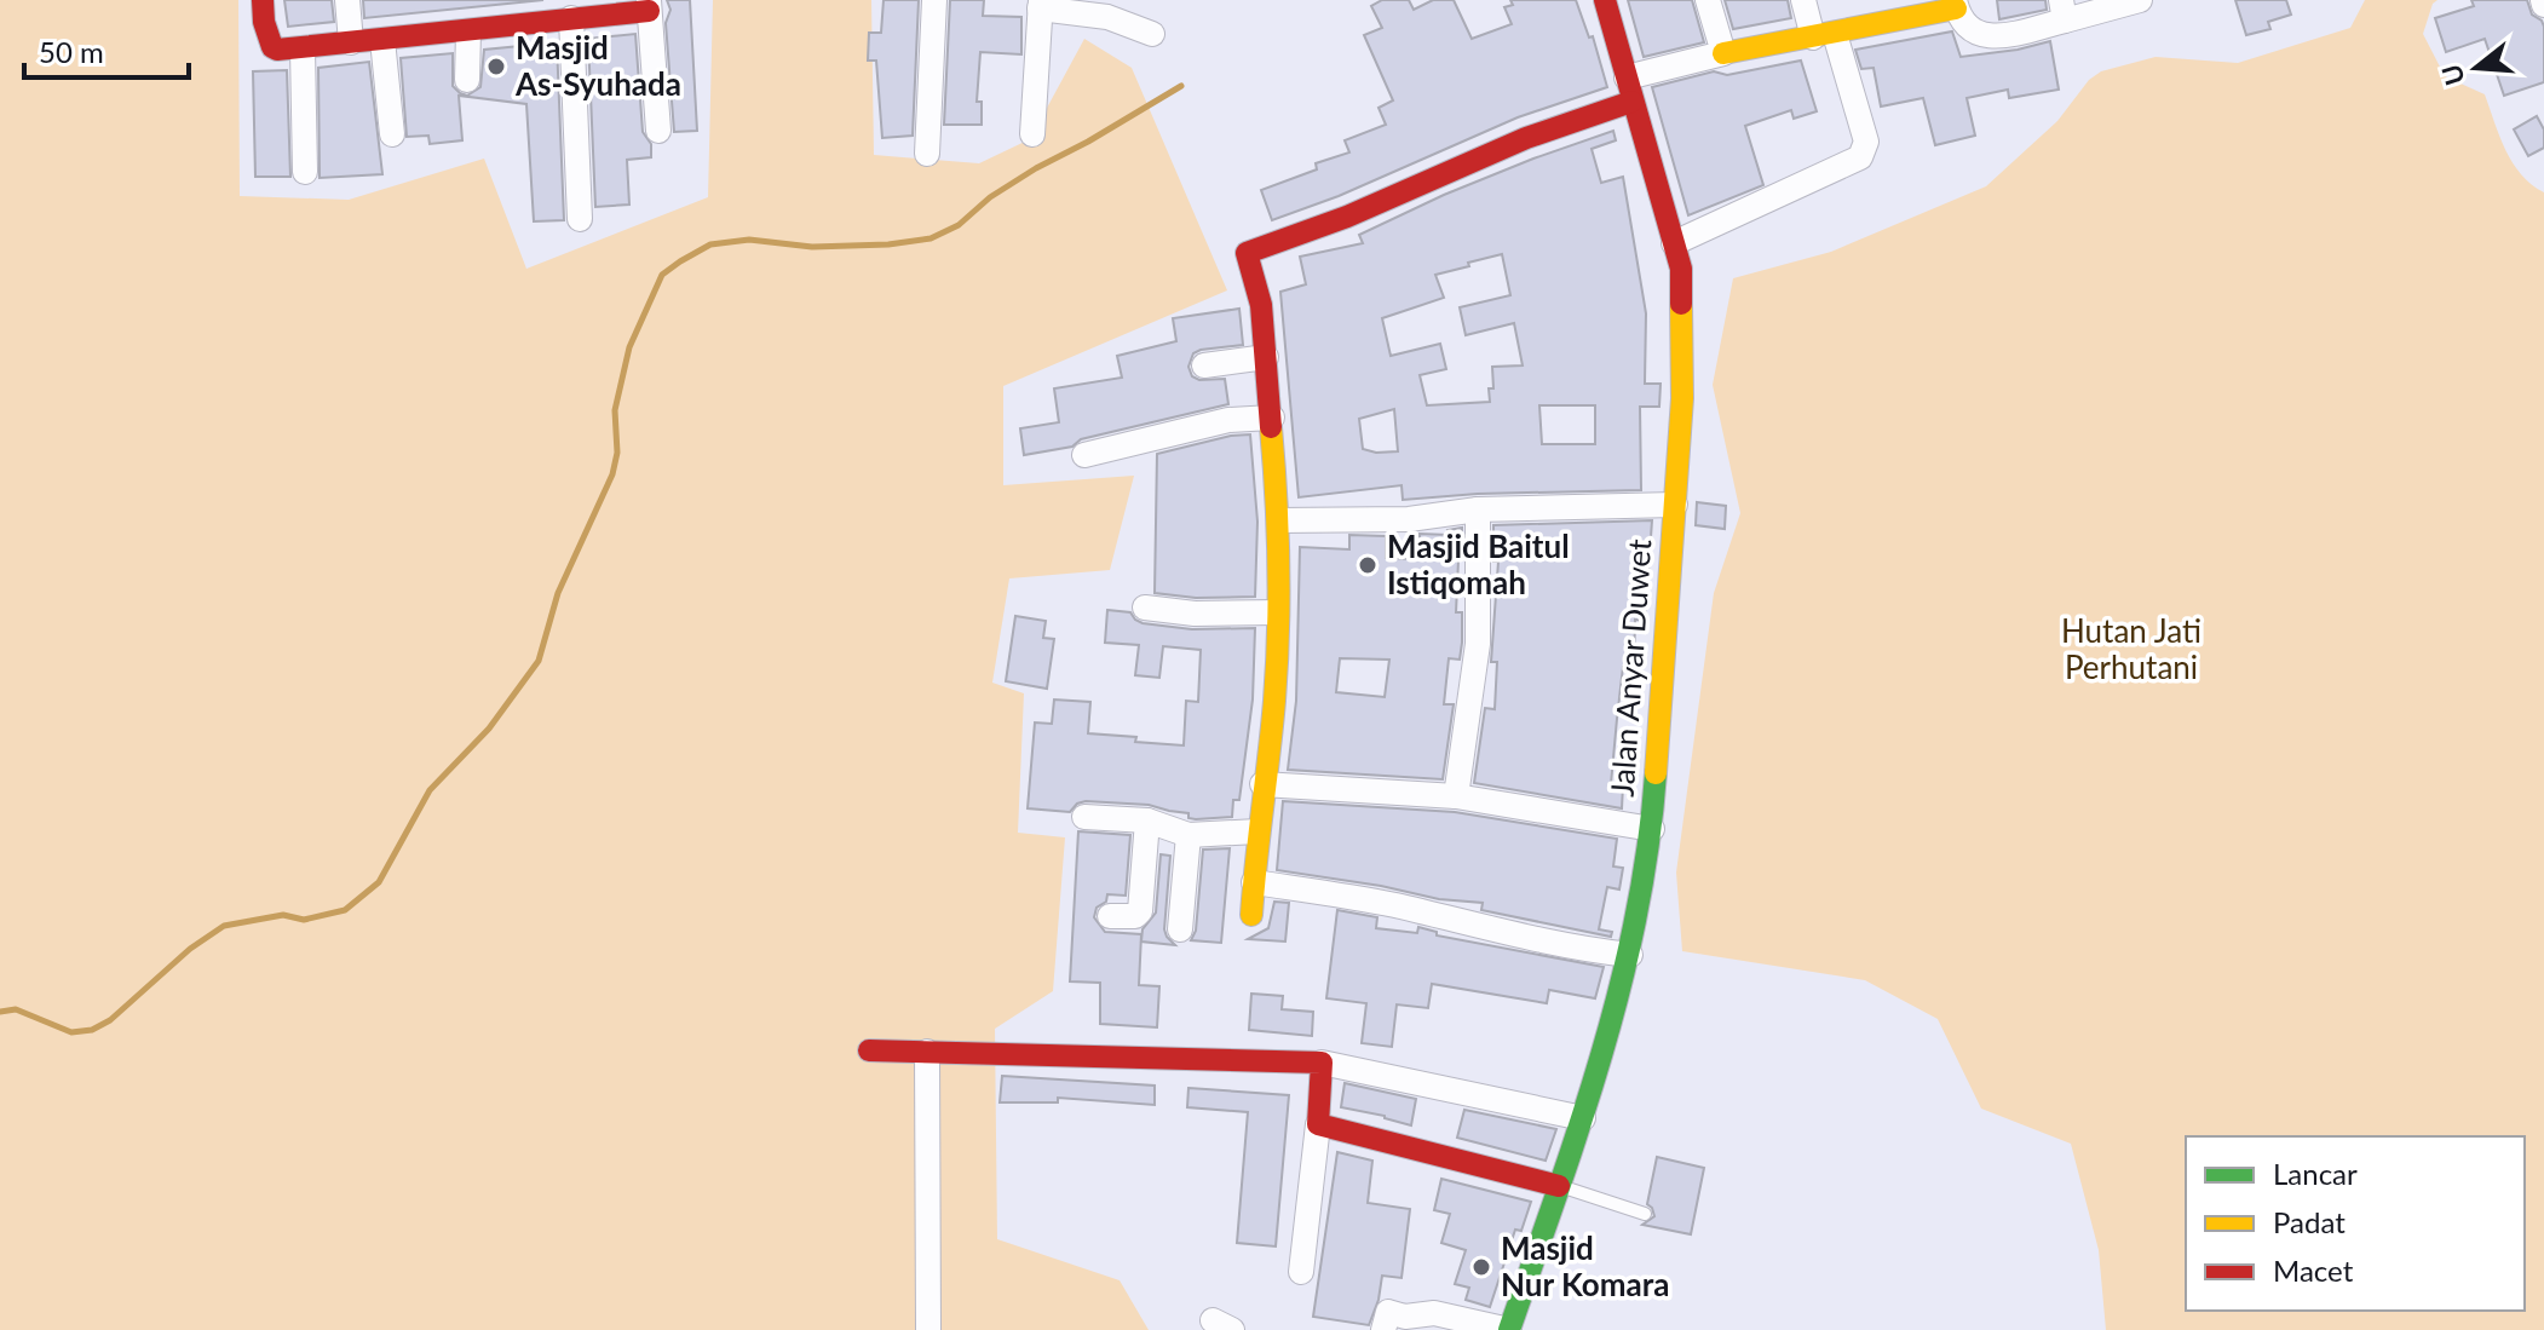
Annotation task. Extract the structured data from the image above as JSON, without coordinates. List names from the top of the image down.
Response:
{
  "streets": {
    "street": ["Jalan Anyar Duwet"]
  },
  "parks": ["Hutan Jati Perhutani"],
  "places": ["Masjid As-Syuhada", "Masjid Baitul Istiqomah", "Masjid Nur Komara"],
  "legend": ["Lancar", "Padat", "Macet"],
  "scale_bar": "50 m",
  "north": "left"
}
